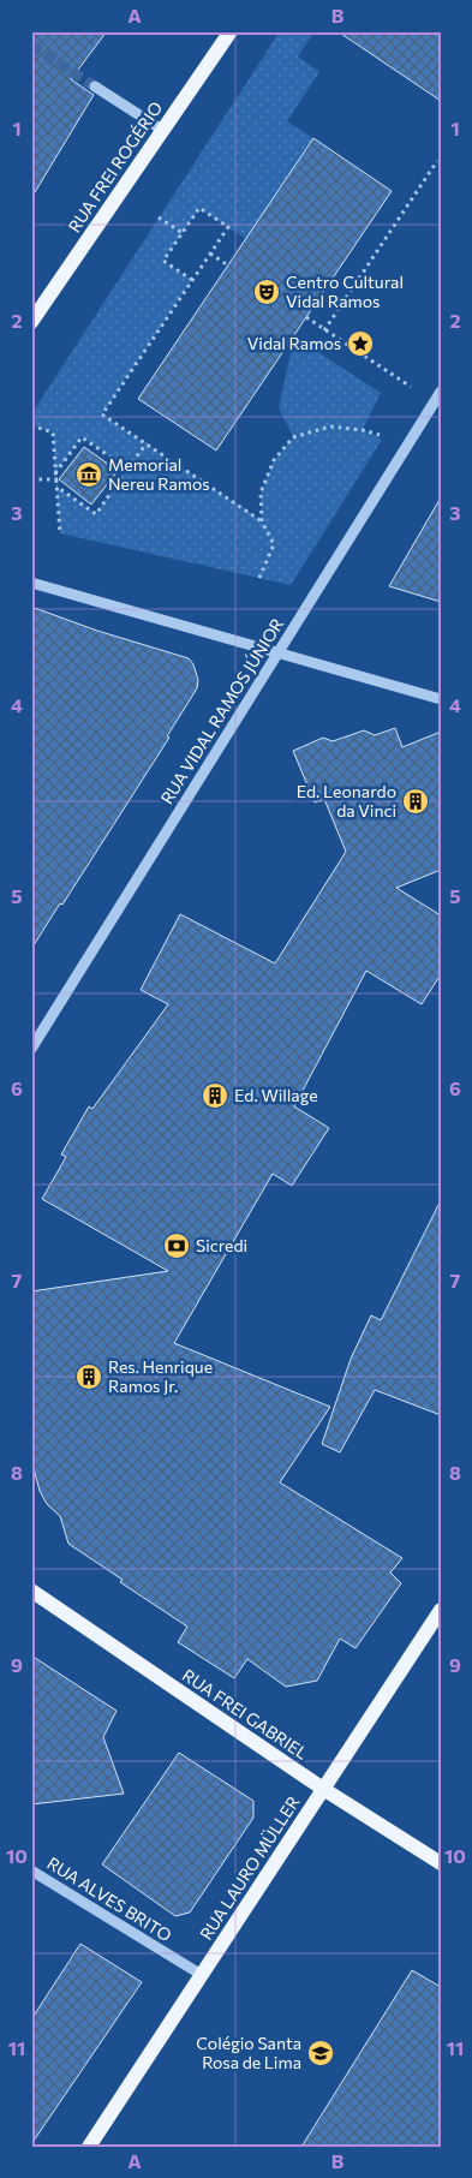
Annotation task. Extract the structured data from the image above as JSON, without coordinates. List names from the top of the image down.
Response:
{
  "streets": {
    "main road": ["RUA FREI ROGÉRIO", "RUA FREI GABRIEL", "RUA LAURO MÜLLER"],
    "street": ["RUA VIDAL RAMOS JÚNIOR", "RUA ALVES BRITO"]
  },
  "crossings": [
    ["RUA FREI GABRIEL", "RUA LAURO MÜLLER"],
    ["RUA LAURO MÜLLER", "RUA ALVES BRITO"]
  ],
  "places": {
    "theatre": ["Centro Cultural Vidal Ramos"],
    "place": ["Vidal Ramos"],
    "museum": ["Memorial Nereu Ramos"],
    "building": ["Ed. Leonardo da Vinci", "Ed. Willage", "Res. Henrique Ramos Jr."],
    "bank": ["Sicredi"],
    "school or university": ["Colégio Santa Rosa de Lima"]
  },
  "grid": {
    "columns": ["A", "B"],
    "rows": [
      "1",
      "2",
      "3",
      "4",
      "5",
      "6",
      "7",
      "8",
      "9",
      "10",
      "11"
    ]
  }
}
